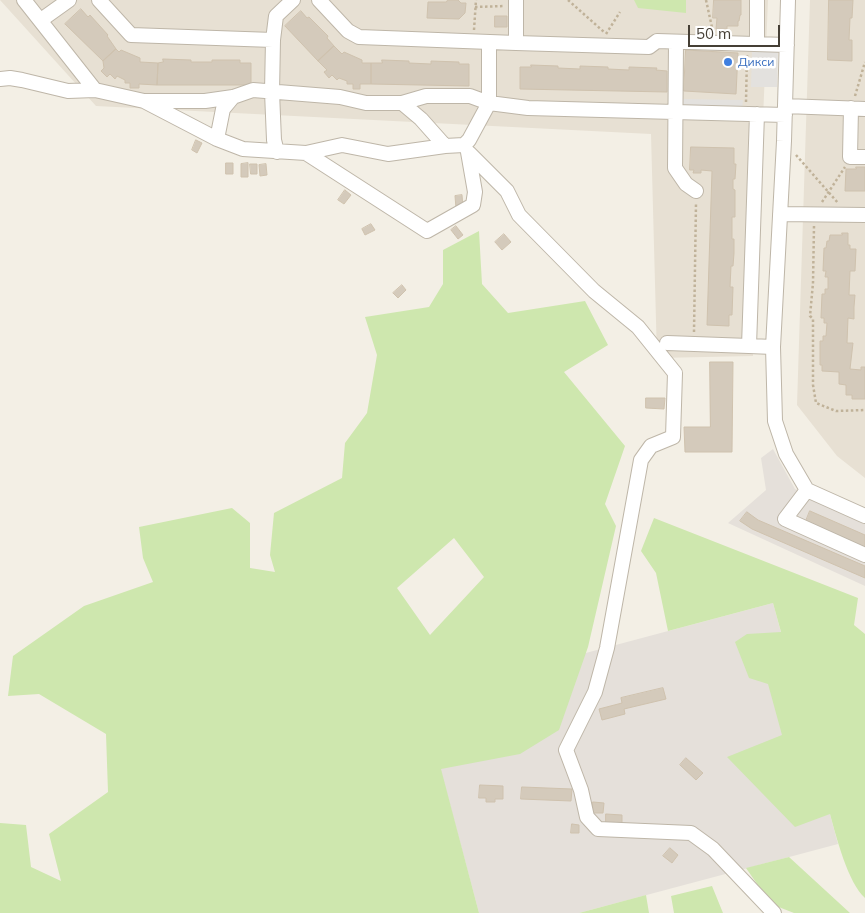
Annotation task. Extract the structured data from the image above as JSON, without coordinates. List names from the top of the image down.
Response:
{
  "places": ["Дикси"],
  "scale_bar": "50 m"
}
